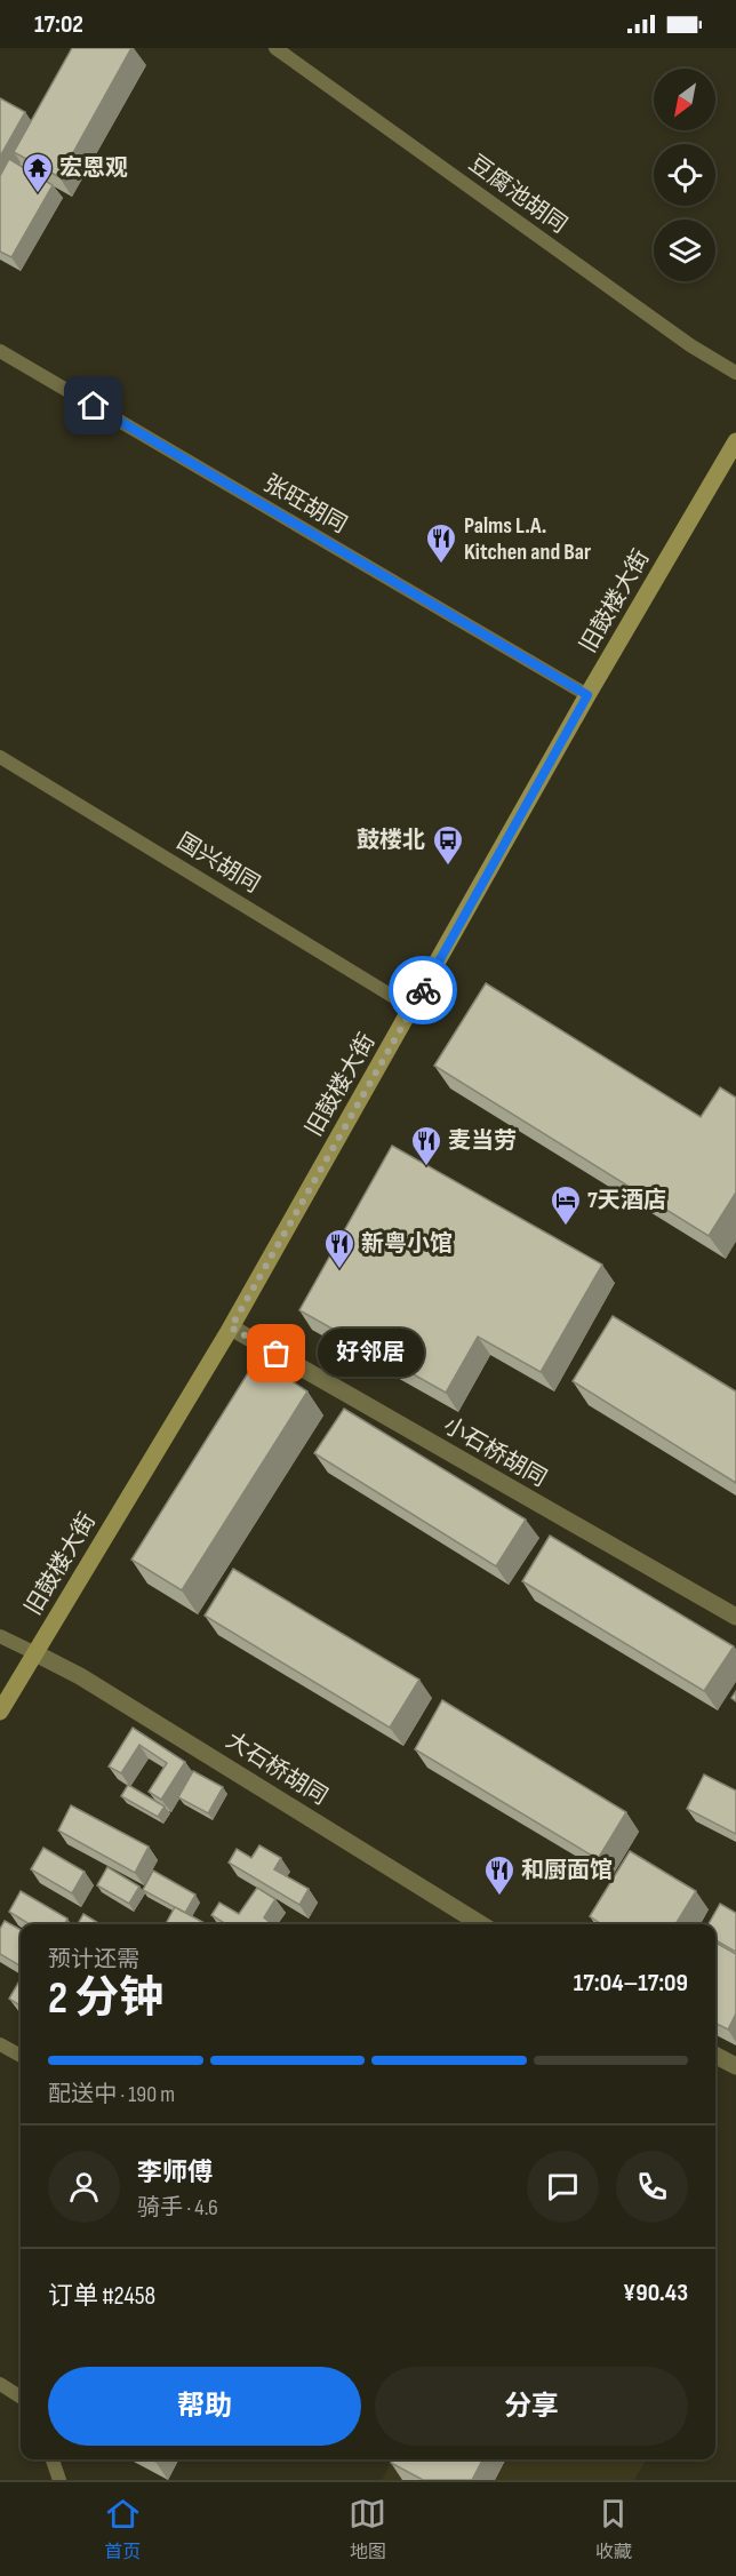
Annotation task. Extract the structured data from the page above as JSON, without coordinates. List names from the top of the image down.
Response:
{
  "streets": {
    "main road": ["旧鼓楼大街"],
    "street": ["小石桥胡同", "大石桥胡同"],
    "lane": ["豆腐池胡同", "张旺胡同", "国兴胡同"]
  },
  "crossings": [
    ["张旺胡同", "旧鼓楼大街"],
    ["旧鼓楼大街", "国兴胡同"],
    ["旧鼓楼大街", "小石桥胡同"],
    ["旧鼓楼大街", "大石桥胡同"]
  ],
  "places": {
    "temple": ["宏恩观"],
    "restaurant": [
      "Palms L.A. Kitchen and Bar",
      "麦当劳",
      "新粤小馆",
      "和厨面馆"
    ],
    "bus stop": ["鼓楼北"],
    "hotel": ["7天酒店"],
    "other": ["好邻居"]
  },
  "north": "bottom left",
  "page": {
    "status": "17:02",
    "bubble": "好邻居",
    "heading": ["2 分钟", "预计还需", "17:04–17:09"],
    "panel": [
      "李师傅",
      "骑手 · 4.6",
      "订单 #2458",
      "¥90.43"
    ],
    "bar": "配送中 · 190 m",
    "buttons": ["帮助", "分享"],
    "tabs": ["首页", "地图", "收藏"]
  }
}
